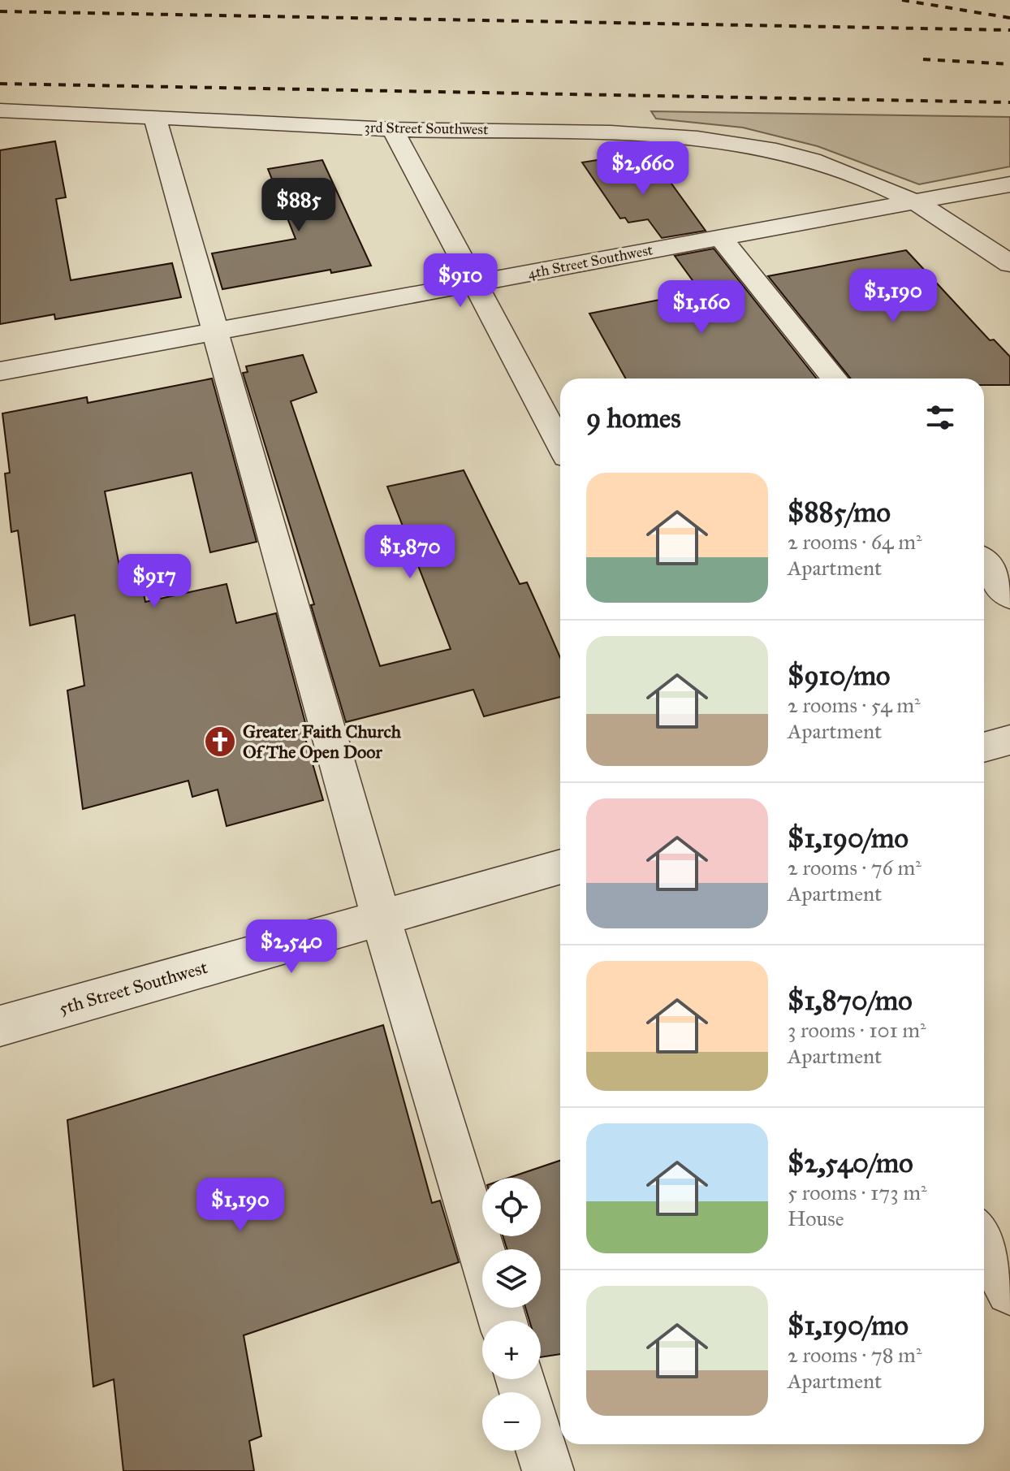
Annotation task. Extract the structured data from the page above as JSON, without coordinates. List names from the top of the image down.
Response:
{
  "streets": {
    "street": ["3rd Street Southwest", "4th Street Southwest", "5th Street Southwest"]
  },
  "crossings": [
    ["3rd Street Southwest", "4th Street Southwest"]
  ],
  "places": {
    "church": ["Greater Faith Church Of The Open Door"]
  },
  "page": {
    "price": [
      "$2,660",
      "$885",
      "$910",
      "$1,190",
      "$1,160",
      "$1,870",
      "$917",
      "$2,540",
      "$1,190"
    ],
    "heading": "9 homes",
    "list": [
      {
        "name": "$885/mo",
        "note": "2 rooms · 64 m² · Apartment"
      },
      {
        "name": "$910/mo",
        "note": "2 rooms · 54 m² · Apartment"
      },
      {
        "name": "$1,190/mo",
        "note": "2 rooms · 76 m² · Apartment"
      },
      {
        "name": "$1,870/mo",
        "note": "3 rooms · 101 m² · Apartment"
      },
      {
        "name": "$2,540/mo",
        "note": "5 rooms · 173 m² · House"
      },
      {
        "name": "$1,190/mo",
        "note": "2 rooms · 78 m² · Apartment"
      }
    ],
    "map_buttons": ["+", "−"]
  }
}
